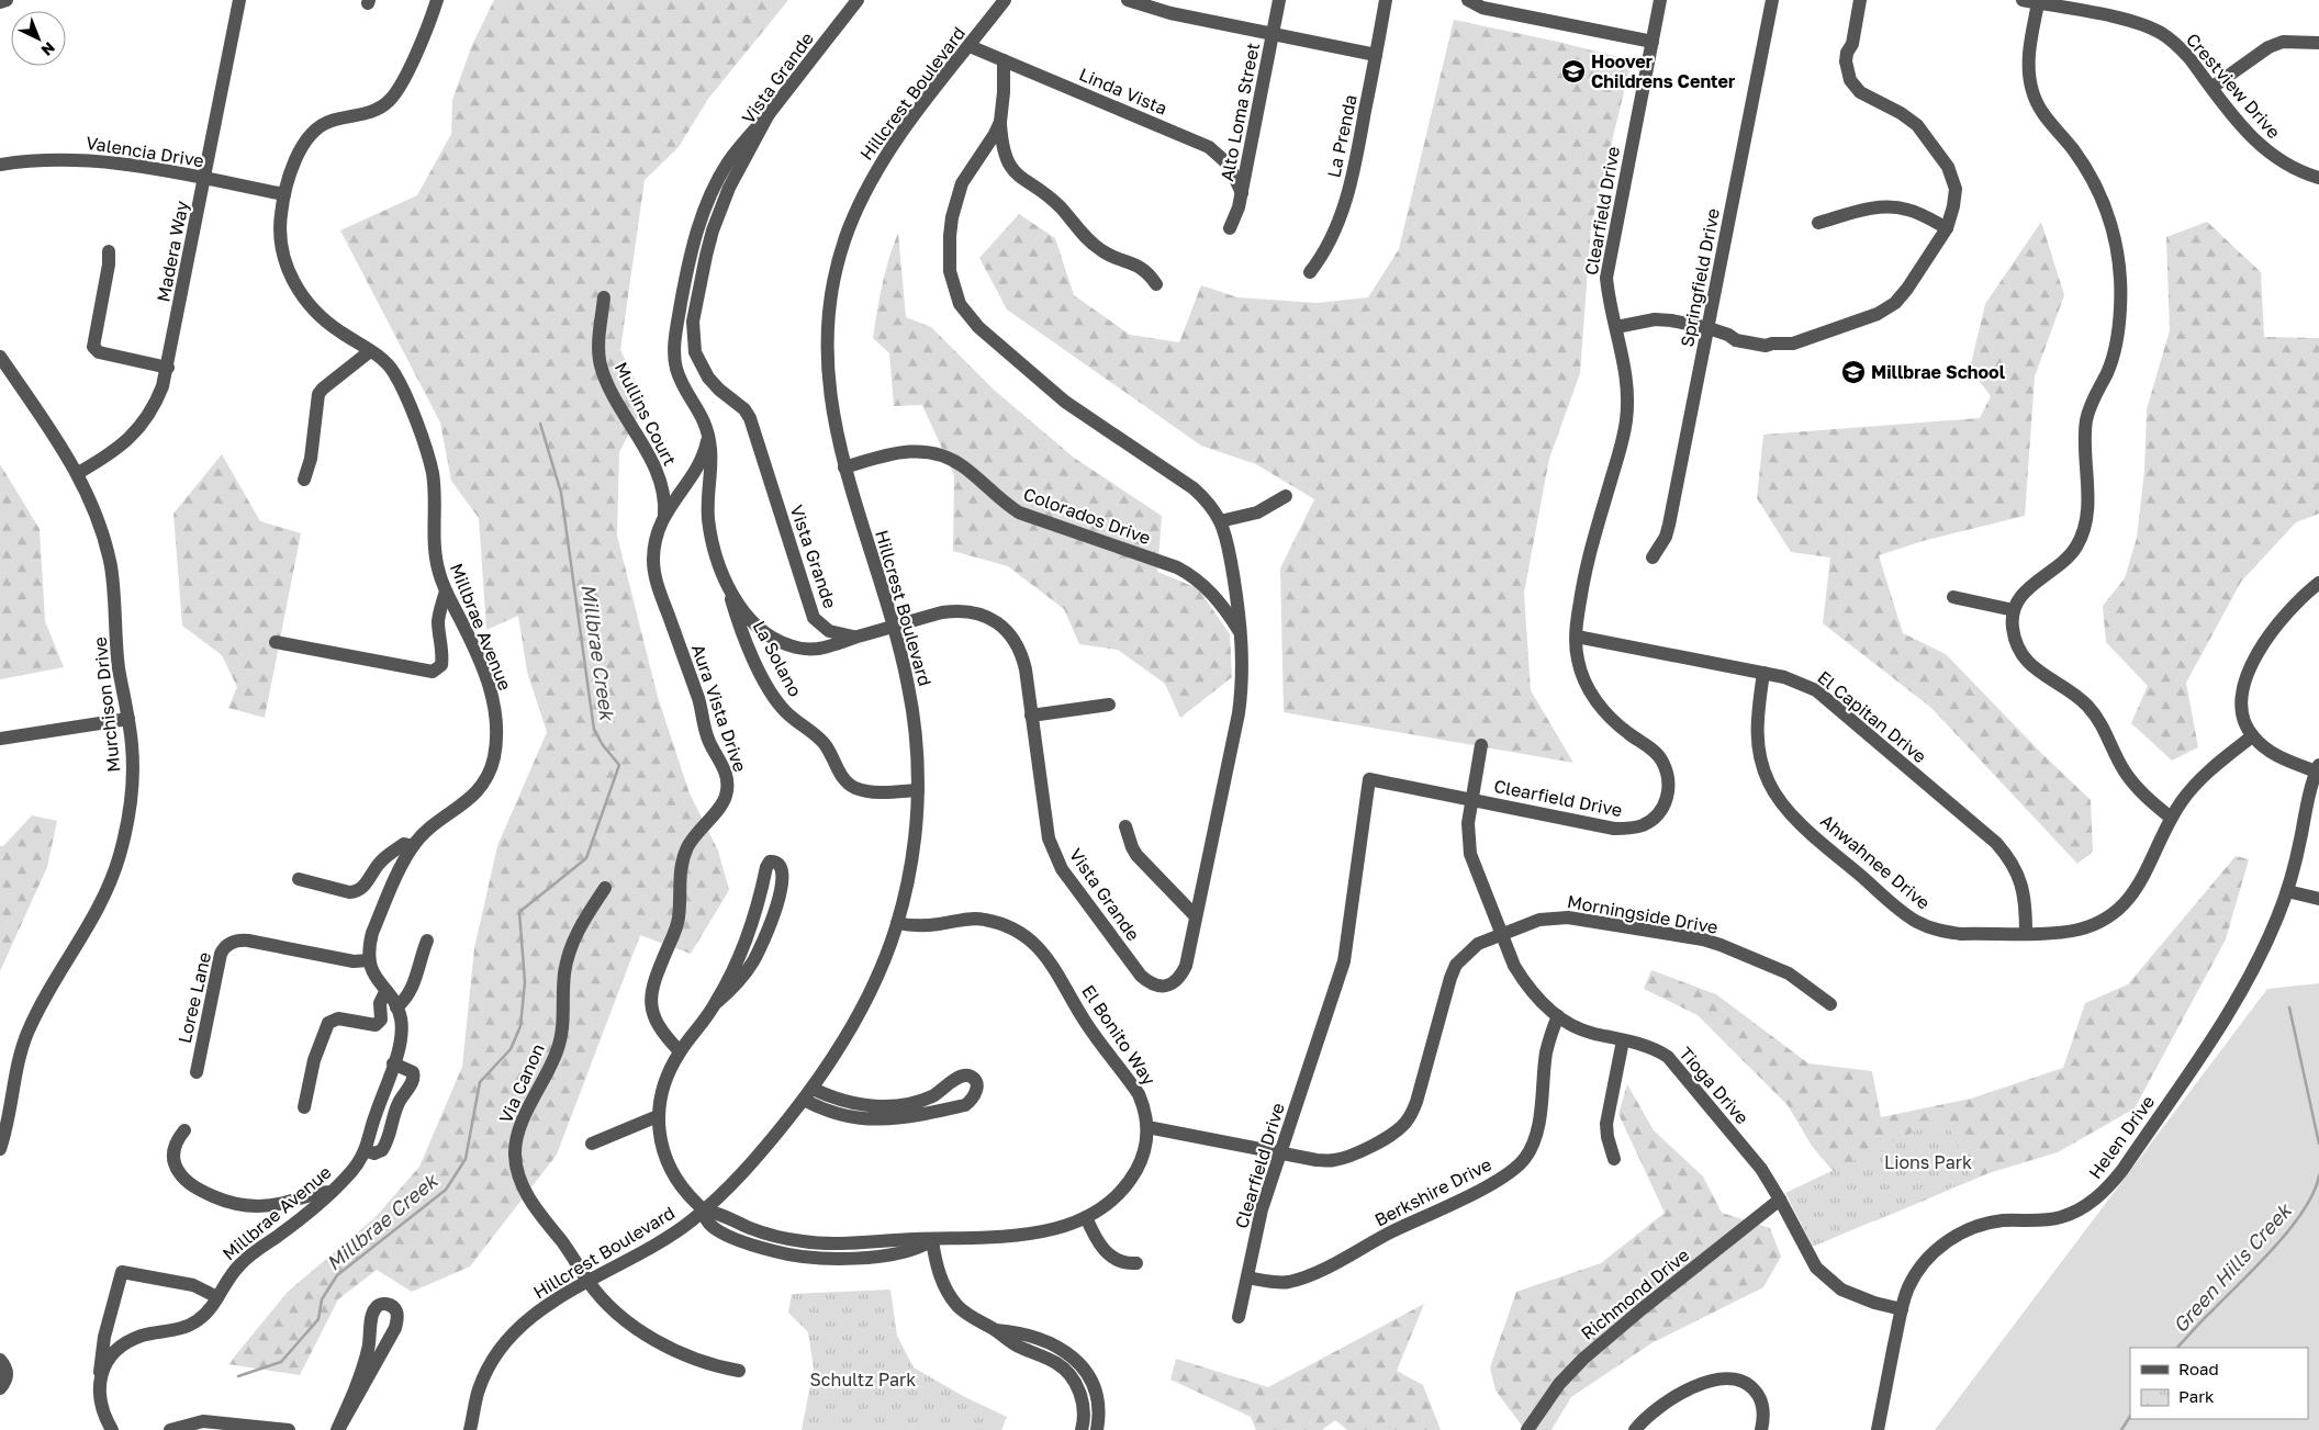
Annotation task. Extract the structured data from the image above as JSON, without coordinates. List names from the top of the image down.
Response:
{
  "streets": {
    "street": [
      "Vista Grande",
      "Crestview Drive",
      "Linda Vista",
      "Hillcrest Boulevard",
      "Alto Loma Street",
      "La Prenda",
      "Valencia Drive",
      "Clearfield Drive",
      "Madera Way",
      "Springfield Drive",
      "Mullins Court",
      "Colorados Drive",
      "Millbrae Avenue",
      "La Solano",
      "Murchison Drive",
      "Aura Vista Drive",
      "El Capitan Drive",
      "Ahwahnee Drive",
      "Morningside Drive",
      "Loree Lane",
      "El Bonito Way",
      "Via Canon",
      "Tioga Drive",
      "Helen Drive",
      "Berkshire Drive",
      "Richmond Drive"
    ]
  },
  "crossings": [
    ["Vista Grande", "Linda Vista"],
    ["Vista Grande", "Hillcrest Boulevard"],
    ["Vista Grande", "Colorados Drive"],
    ["Linda Vista", "Hillcrest Boulevard"],
    ["Linda Vista", "Alto Loma Street"],
    ["Hillcrest Boulevard", "Colorados Drive"],
    ["Hillcrest Boulevard", "La Solano"],
    ["Hillcrest Boulevard", "El Bonito Way"],
    ["Hillcrest Boulevard", "Via Canon"],
    ["Valencia Drive", "Madera Way"],
    ["Valencia Drive", "Millbrae Avenue"],
    ["Clearfield Drive", "El Capitan Drive"],
    ["Clearfield Drive", "Morningside Drive"],
    ["Clearfield Drive", "Tioga Drive"],
    ["Clearfield Drive", "Berkshire Drive"],
    ["Madera Way", "Murchison Drive"],
    ["Mullins Court", "Aura Vista Drive"],
    ["Millbrae Avenue", "Loree Lane"],
    ["El Capitan Drive", "Ahwahnee Drive"],
    ["Morningside Drive", "El Bonito Way"],
    ["Morningside Drive", "Tioga Drive"],
    ["Tioga Drive", "Helen Drive"],
    ["Tioga Drive", "Berkshire Drive"],
    ["Tioga Drive", "Richmond Drive"]
  ],
  "water": ["Millbrae Creek", "Green Hills Creek"],
  "parks": ["Lions Park", "Schultz Park"],
  "places": {
    "school or university": ["Hoover Childrens Center", "Millbrae School"]
  },
  "legend": ["Road", "Park"],
  "north": "bottom right"
}
